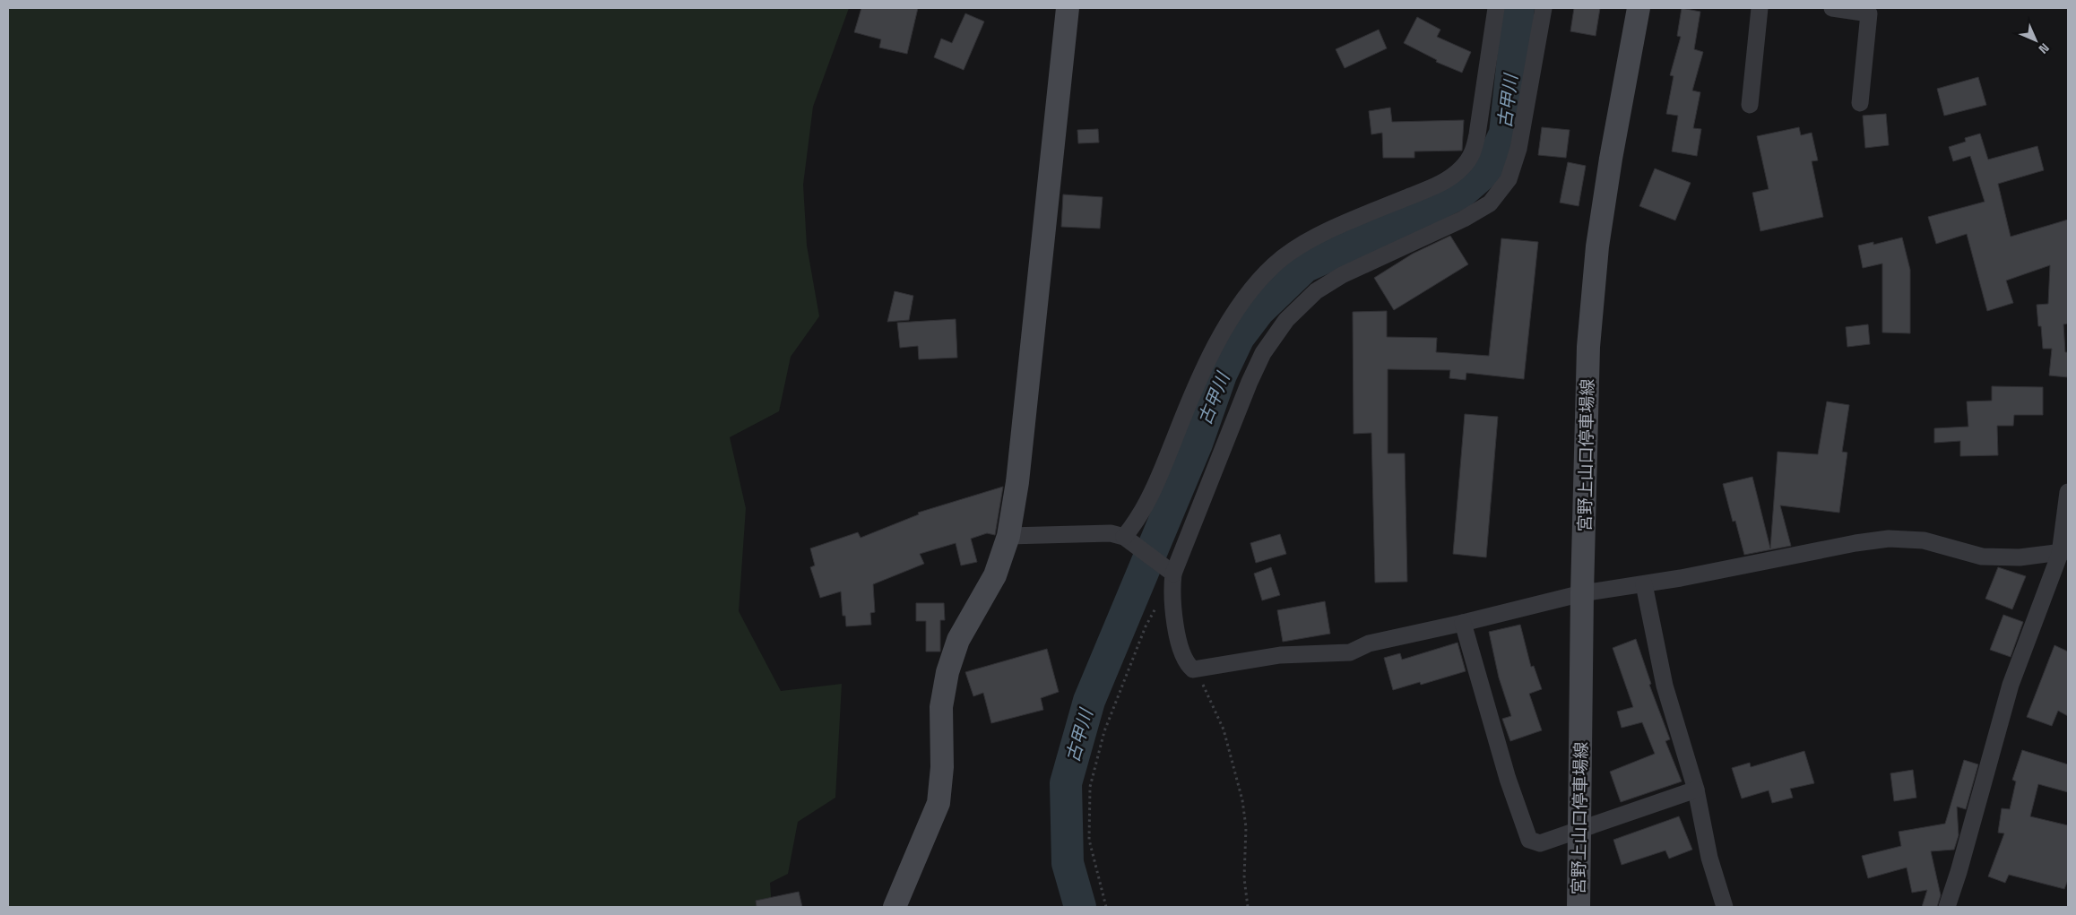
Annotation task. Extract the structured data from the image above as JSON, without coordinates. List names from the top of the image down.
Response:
{
  "streets": {
    "street": ["宮野上山口停車場線"]
  },
  "water": ["古甲川"],
  "north": "bottom right"
}
